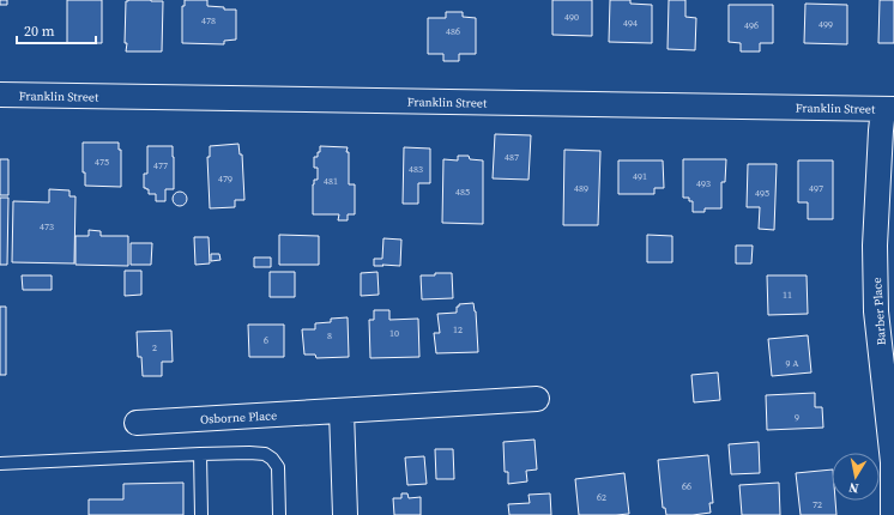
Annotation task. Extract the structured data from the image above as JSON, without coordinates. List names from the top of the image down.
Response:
{
  "streets": {
    "street": ["Franklin Street", "Barber Place", "Osborne Place"]
  },
  "crossings": [
    ["Franklin Street", "Barber Place"]
  ],
  "house_numbers": [
    "490",
    "478",
    "494",
    "499",
    "496",
    "486",
    "487",
    "475",
    "477",
    "483",
    "491",
    "479",
    "481",
    "493",
    "489",
    "497",
    "485",
    "495",
    "473",
    "11",
    "12",
    "10",
    "8",
    "6",
    "2",
    "9 A",
    "9",
    "66",
    "62",
    "72"
  ],
  "scale_bar": "20 m",
  "north": "bottom"
}
